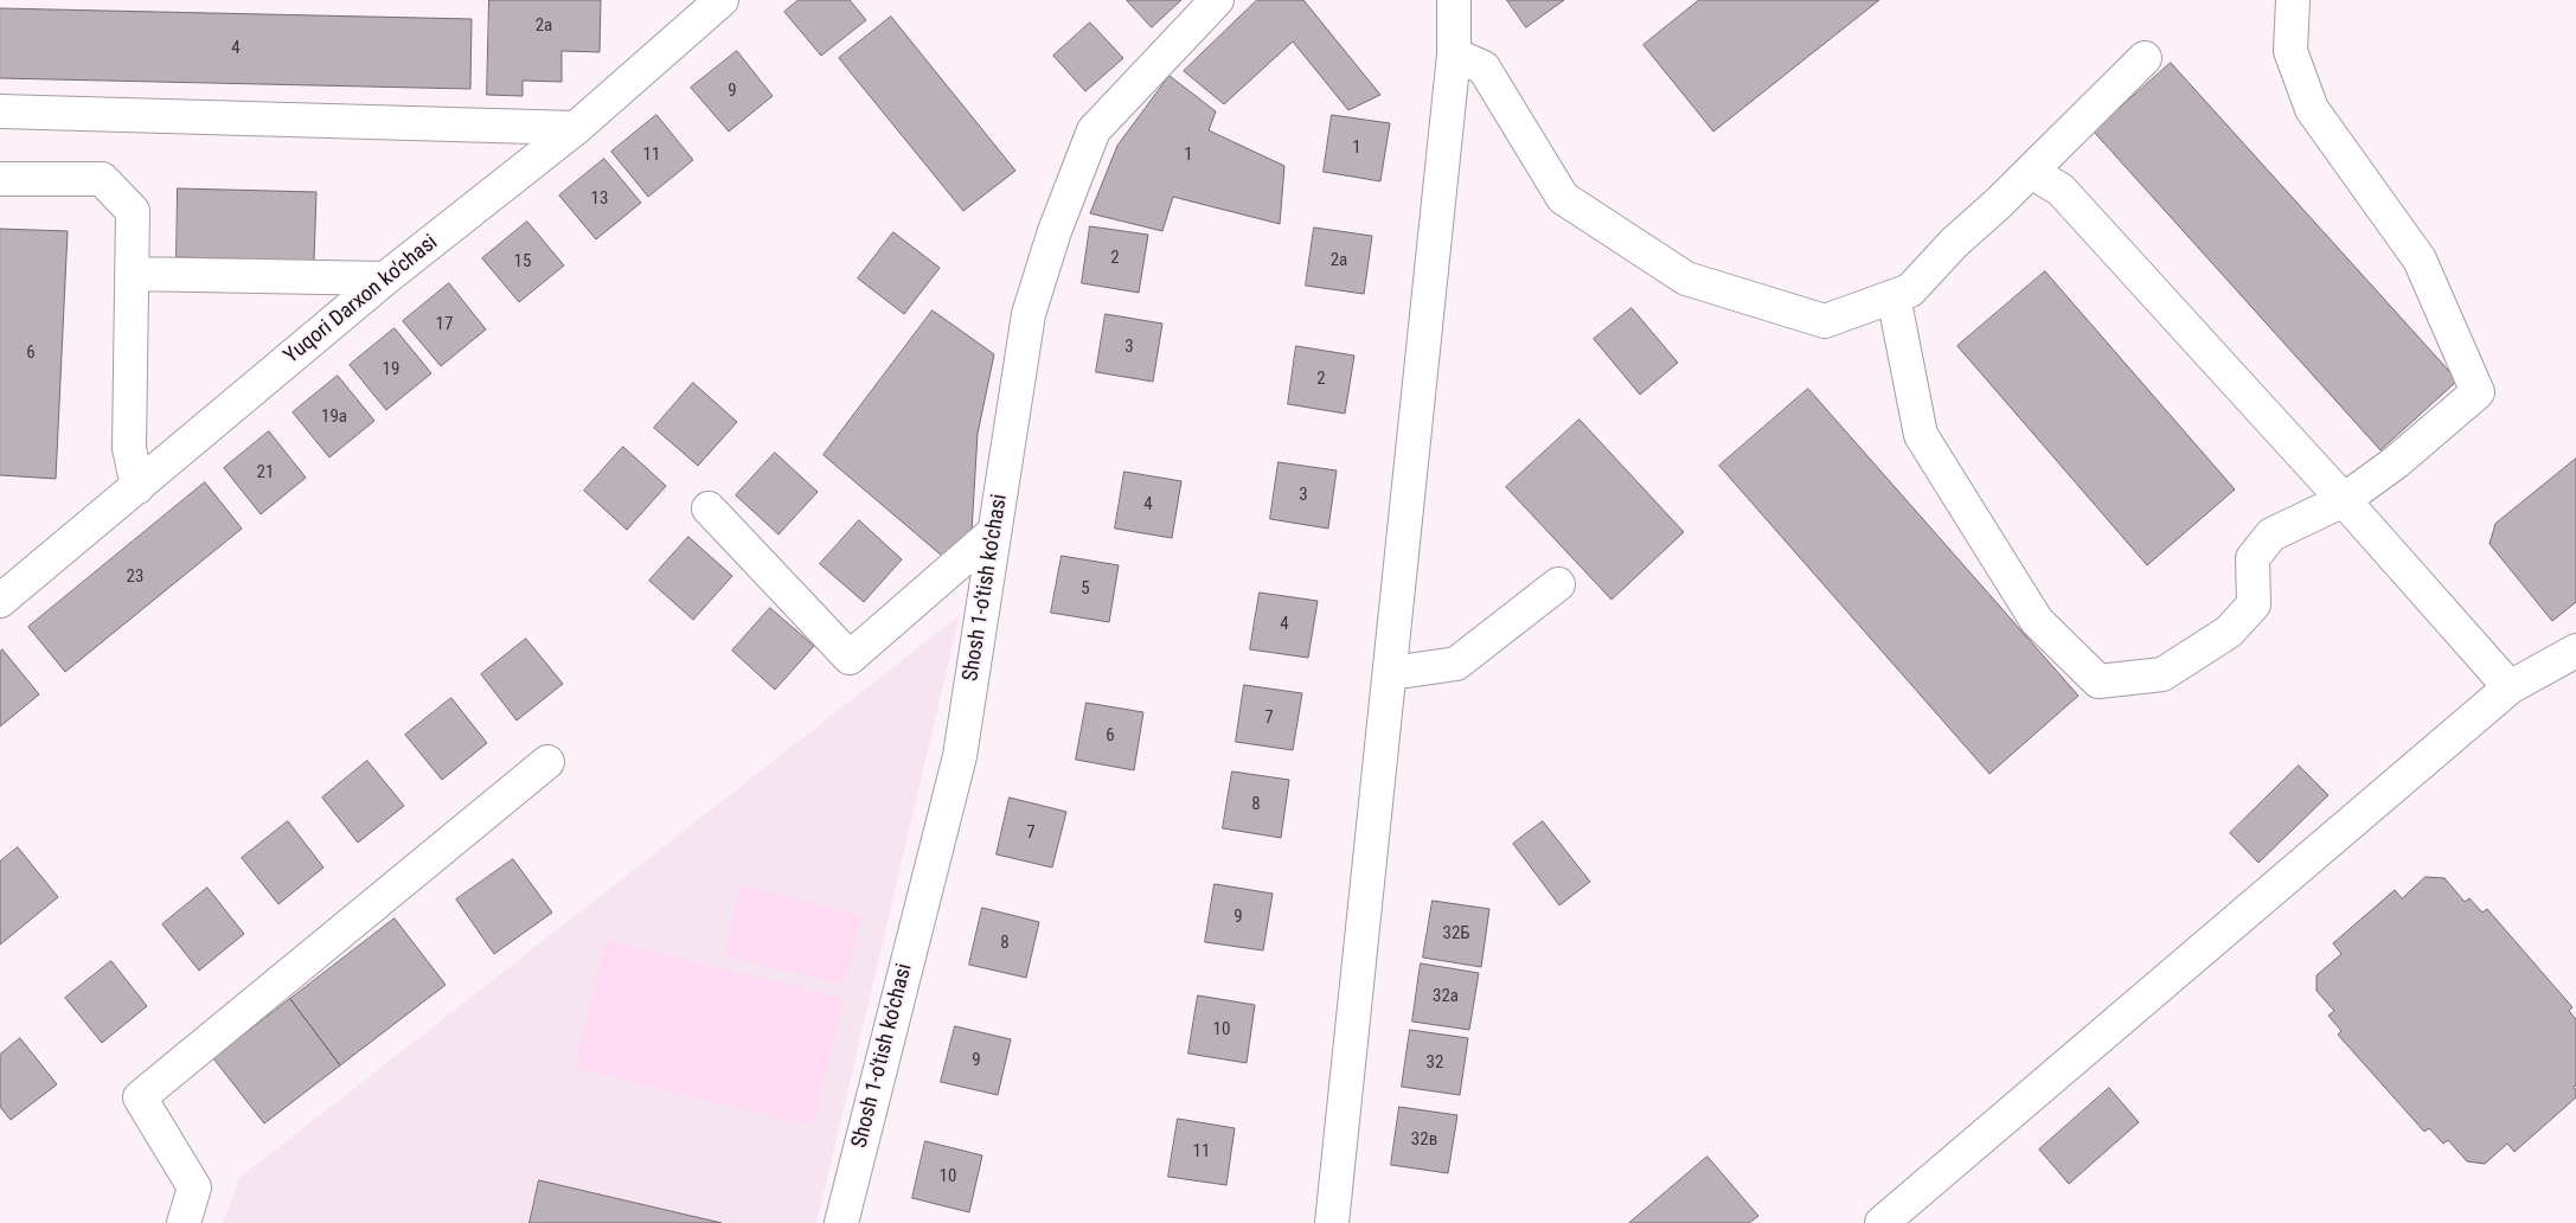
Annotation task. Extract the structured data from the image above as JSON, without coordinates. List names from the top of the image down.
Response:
{
  "streets": {
    "street": ["Yuqori Darxon ko'chasi", "Shosh 1-o'tish ko'chasi"]
  },
  "house_numbers": [
    "2a",
    "4",
    "9",
    "1",
    "11",
    "1",
    "13",
    "2",
    "2а",
    "15",
    "17",
    "3",
    "6",
    "19",
    "2",
    "19а",
    "21",
    "3",
    "4",
    "23",
    "5",
    "4",
    "7",
    "6",
    "8",
    "7",
    "9",
    "32Б",
    "8",
    "32a",
    "10",
    "9",
    "32",
    "32в",
    "11",
    "10"
  ]
}
